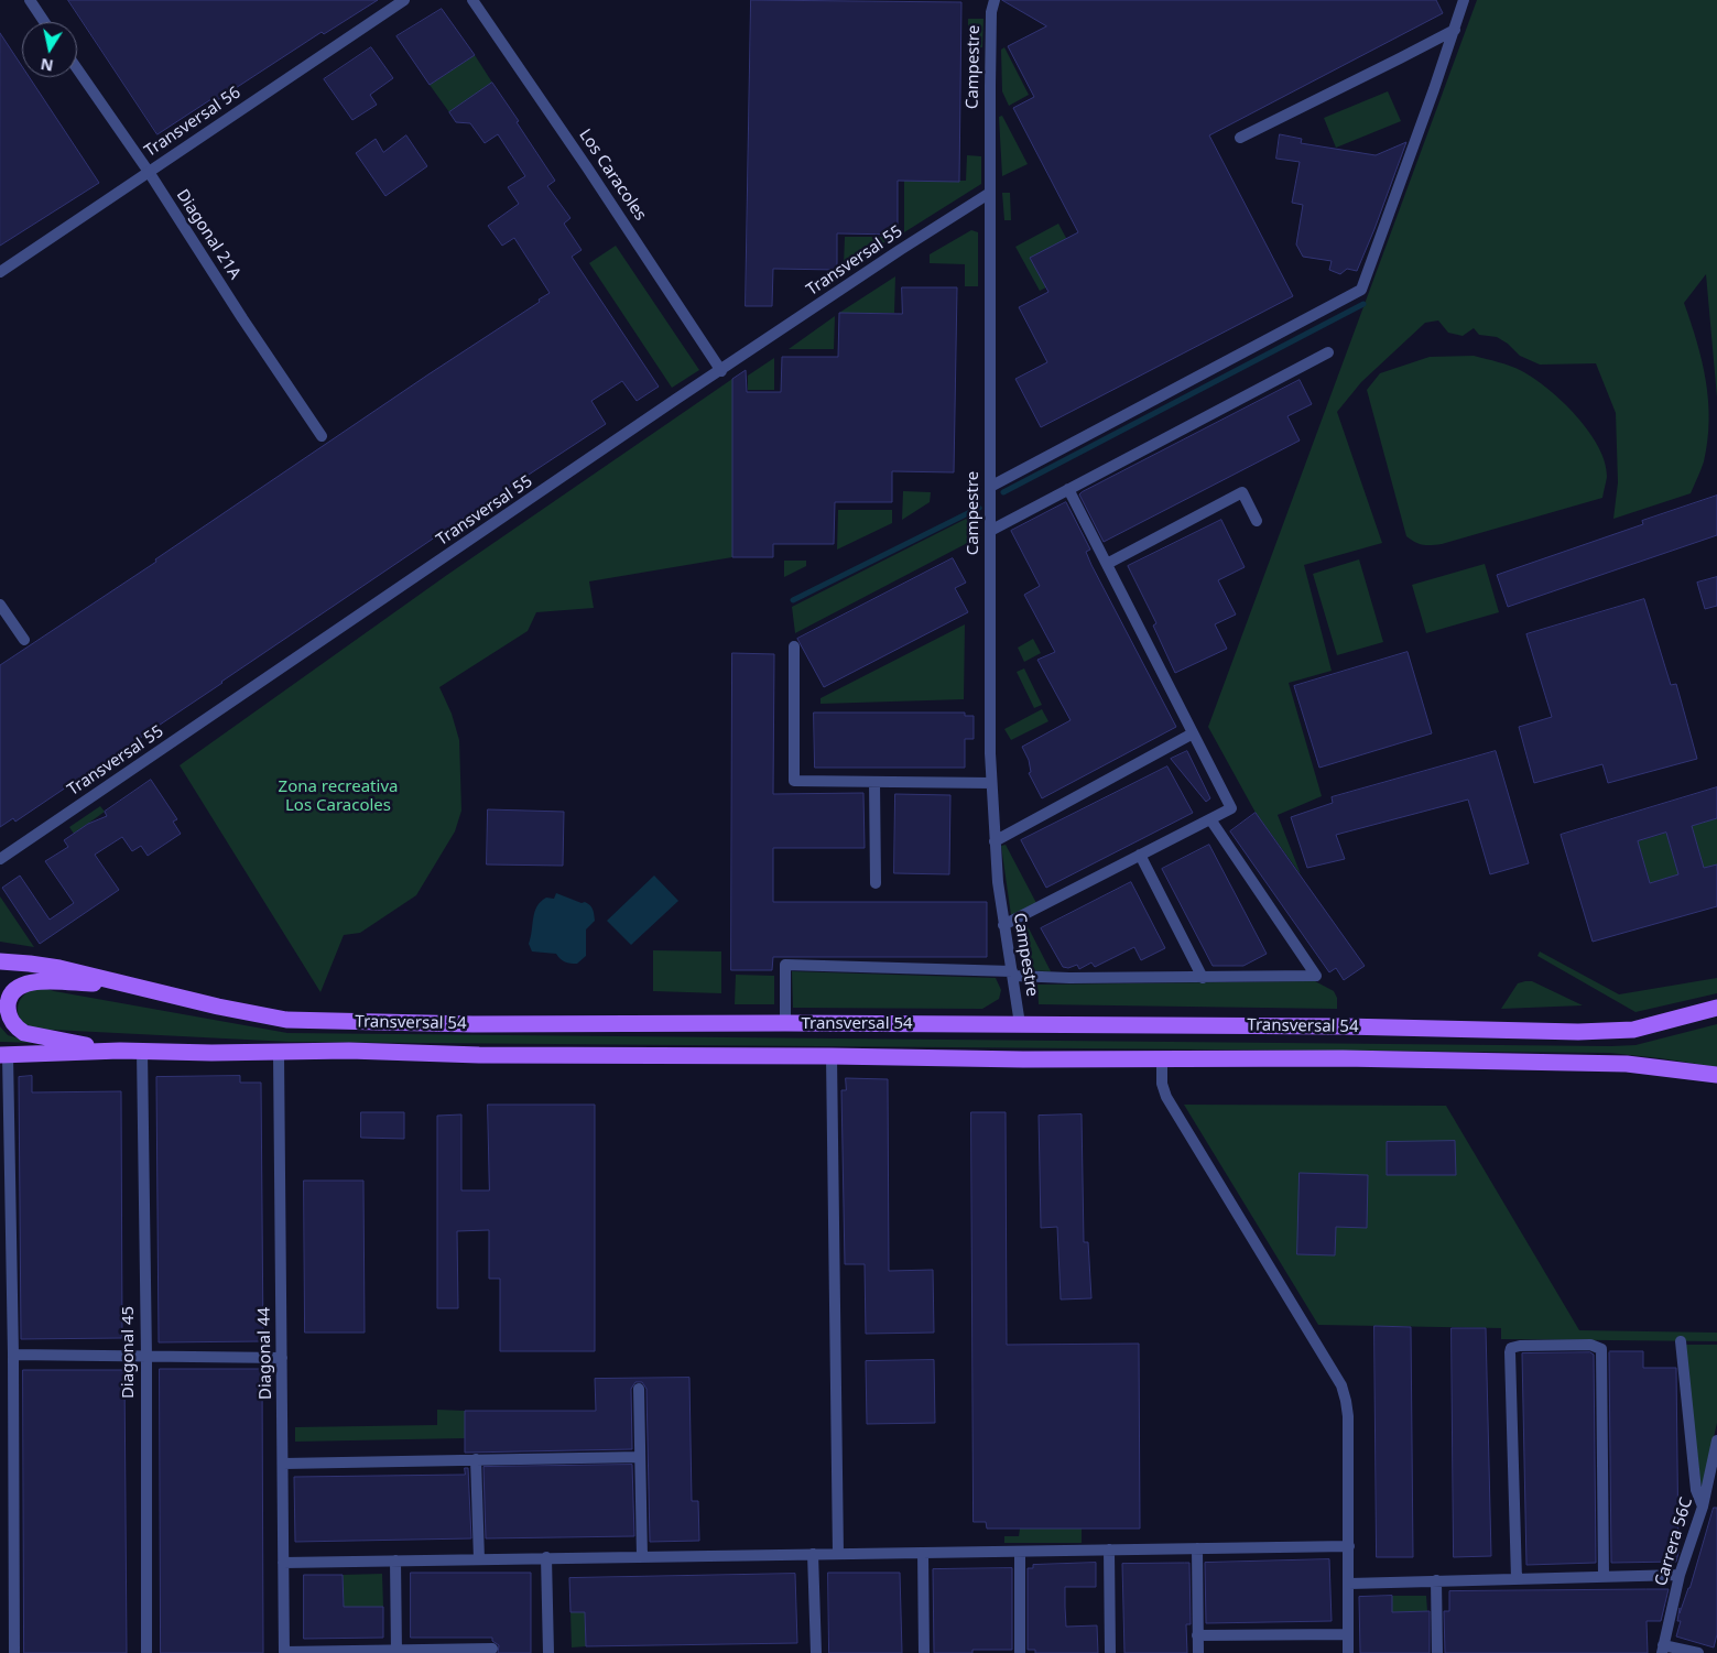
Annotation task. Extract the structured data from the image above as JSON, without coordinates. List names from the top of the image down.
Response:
{
  "streets": {
    "main road": ["Transversal 54"],
    "street": [
      "Campestre",
      "Transversal 56",
      "Los Caracoles",
      "Diagonal 21A",
      "Transversal 55",
      "Diagonal 45",
      "Diagonal 44",
      "Carrera 56C"
    ]
  },
  "crossings": [
    ["Campestre", "Transversal 55"],
    ["Campestre", "Transversal 54"],
    ["Transversal 56", "Diagonal 21A"],
    ["Los Caracoles", "Transversal 55"],
    ["Transversal 54", "Diagonal 45"],
    ["Transversal 54", "Diagonal 44"]
  ],
  "parks": ["Zona recreativa Los Caracoles"],
  "north": "bottom"
}
